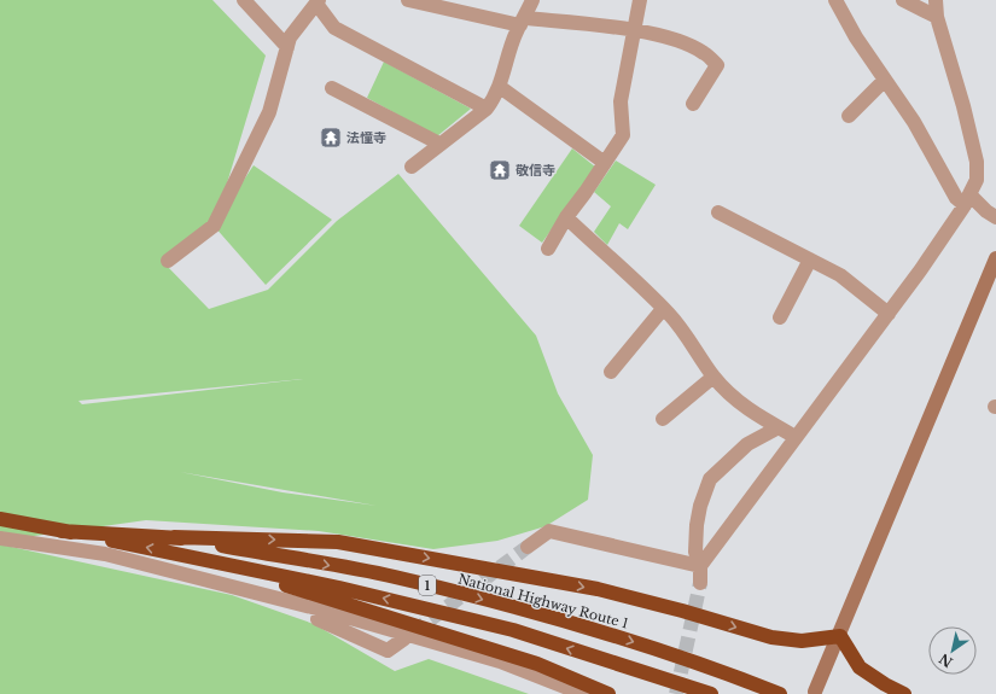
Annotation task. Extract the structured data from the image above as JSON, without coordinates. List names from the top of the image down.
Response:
{
  "streets": {
    "highway": ["1", "National Highway Route 1"]
  },
  "places": {
    "temple": ["法憧寺", "敬信寺"]
  },
  "north": "bottom left"
}
